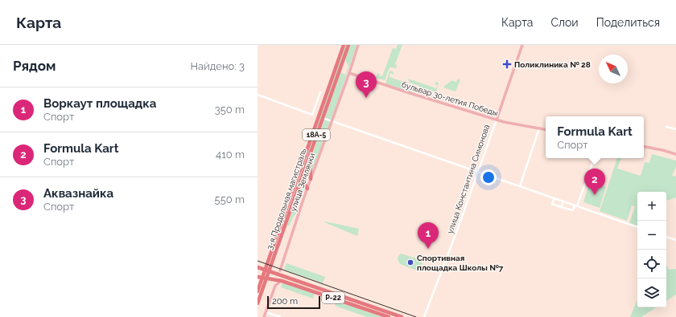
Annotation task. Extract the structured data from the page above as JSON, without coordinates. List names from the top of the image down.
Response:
{
  "streets": {
    "highway": ["18А-5", "3-я Продольная магистраль", "Р-22"],
    "main road": ["бульвар 30-летия Победы", "улица Константина Симонова", "улица Землячки"]
  },
  "crossings": [
    ["бульвар 30-летия Победы", "улица Константина Симонова"],
    ["бульвар 30-летия Победы", "улица Землячки"]
  ],
  "places": {
    "health": ["Поликлиника № 28"],
    "other": ["Спортивная площадка Школы №7"]
  },
  "scale_bar": "200 m",
  "north": "top left",
  "page": {
    "header": "Карта",
    "nav": ["Карта", "Слои", "Поделиться"],
    "heading": ["Рядом", "Найдено: 3"],
    "pins": ["3", "2", "1"],
    "list": [
      {
        "mark": "1",
        "name": "Воркаут площадка",
        "note": "Спорт",
        "value": "350 m"
      },
      {
        "mark": "2",
        "name": "Formula Kart",
        "note": "Спорт",
        "value": "410 m"
      },
      {
        "mark": "3",
        "name": "Аквазнайка",
        "note": "Спорт",
        "value": "550 m"
      }
    ],
    "popup": ["Formula Kart", "Спорт"],
    "map_buttons": ["+", "−"],
    "scale": "200 m"
  }
}
